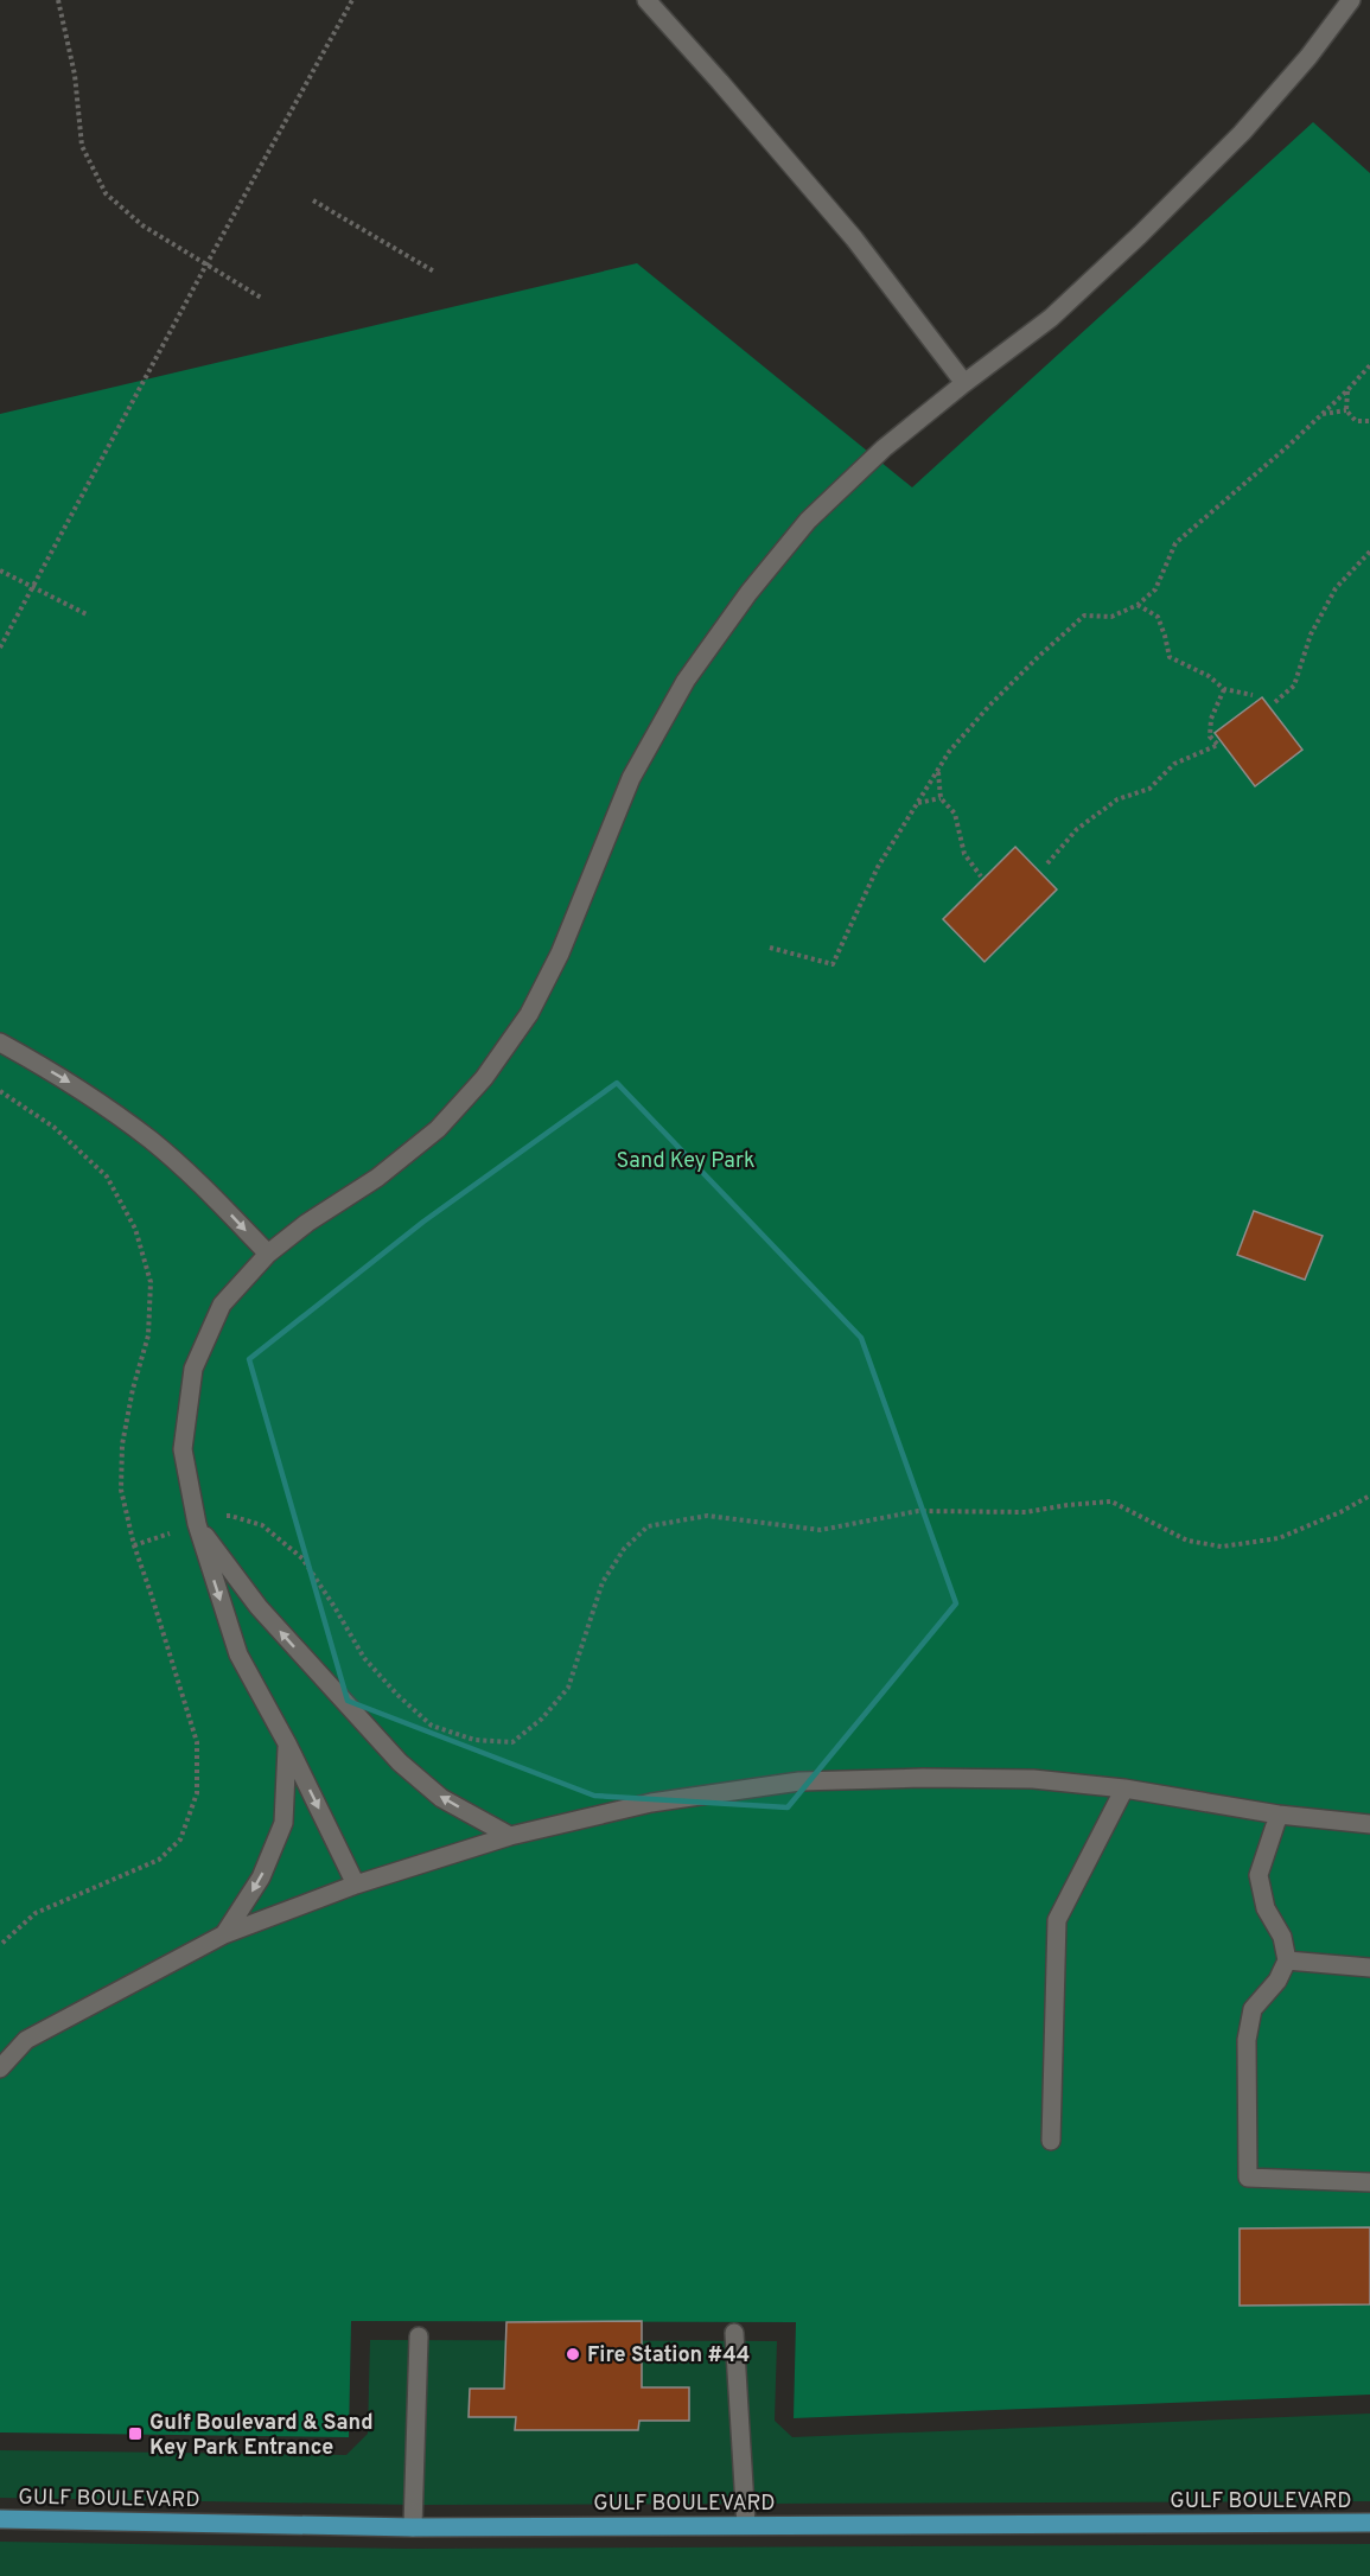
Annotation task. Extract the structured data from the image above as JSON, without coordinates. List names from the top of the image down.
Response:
{
  "streets": {
    "main road": ["GULF BOULEVARD"]
  },
  "parks": ["Sand Key Park"],
  "places": {
    "other": ["Fire Station #44"],
    "transit": ["Gulf Boulevard & Sand Key Park Entrance"]
  }
}
